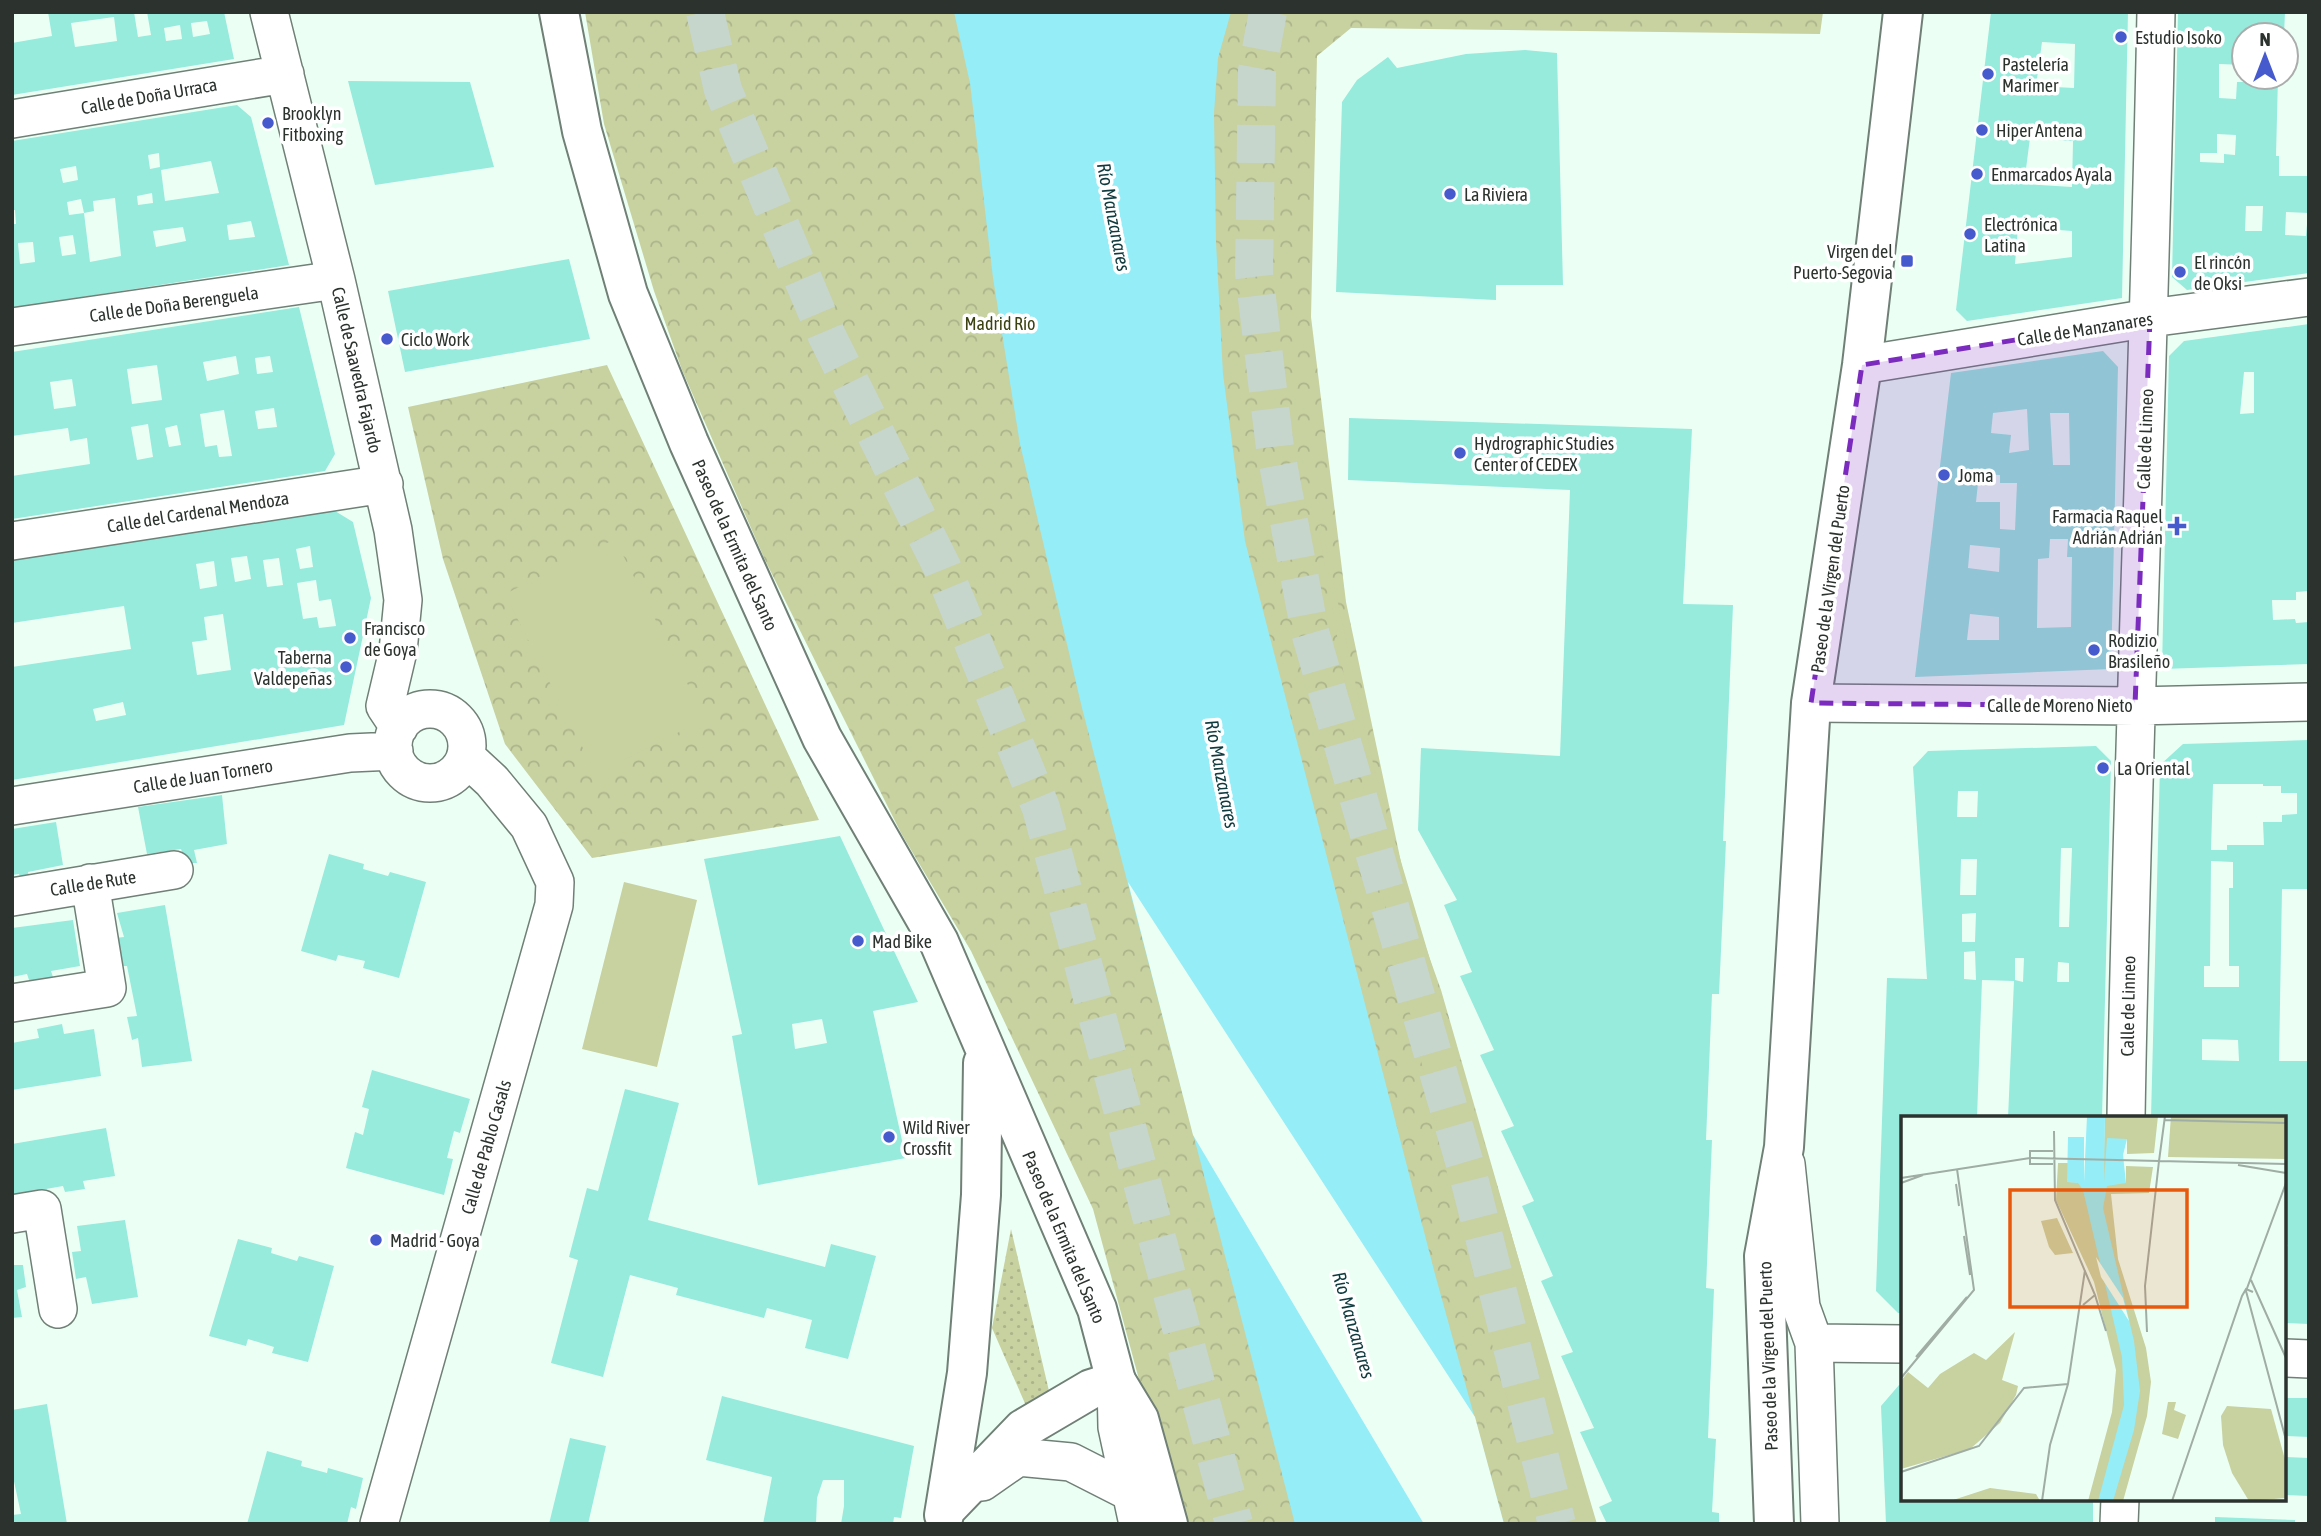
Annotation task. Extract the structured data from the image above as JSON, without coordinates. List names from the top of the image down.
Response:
{
  "streets": {
    "main road": ["Paseo de la Ermita del Santo", "Paseo de la Virgen del Puerto"],
    "street": [
      "Calle de Doña Urraca",
      "Calle de Doña Berenguela",
      "Calle de Manzanares",
      "Calle de Saavedra Fajardo",
      "Calle de Linneo",
      "Calle del Cardenal Mendoza",
      "Calle de Moreno Nieto",
      "Calle de Juan Tornero",
      "Calle de Rute",
      "Calle de Pablo Casals"
    ]
  },
  "crossings": [
    ["Calle de Doña Urraca", "Calle de Saavedra Fajardo"],
    ["Calle de Doña Berenguela", "Calle de Saavedra Fajardo"],
    ["Calle de Manzanares", "Calle de Linneo"],
    ["Calle de Manzanares", "Paseo de la Virgen del Puerto"],
    ["Calle de Saavedra Fajardo", "Calle del Cardenal Mendoza"],
    ["Calle de Saavedra Fajardo", "Calle de Juan Tornero"],
    ["Calle de Saavedra Fajardo", "Calle de Pablo Casals"],
    ["Calle de Linneo", "Calle de Moreno Nieto"],
    ["Paseo de la Virgen del Puerto", "Calle de Moreno Nieto"],
    ["Calle de Juan Tornero", "Calle de Pablo Casals"]
  ],
  "water": ["Río Manzanares"],
  "parks": ["Madrid Río"],
  "places": {
    "other": [
      "Estudio Isoko",
      "Pastelería Marimer",
      "Brooklyn Fitboxing",
      "Hiper Antena",
      "Enmarcados Ayala",
      "La Riviera",
      "Electrónica Latina",
      "El rincón de Oksi",
      "Ciclo Work",
      "Hydrographic Studies Center of CEDEX",
      "Joma",
      "Francisco de Goya",
      "Rodizio Brasileño",
      "Taberna Valdepeñas",
      "La Oriental",
      "Mad Bike",
      "Wild River Crossfit",
      "Madrid - Goya"
    ],
    "transit": ["Virgen del Puerto-Segovia"],
    "health": ["Farmacia Raquel Adrián Adrián"]
  },
  "north": "top"
}
